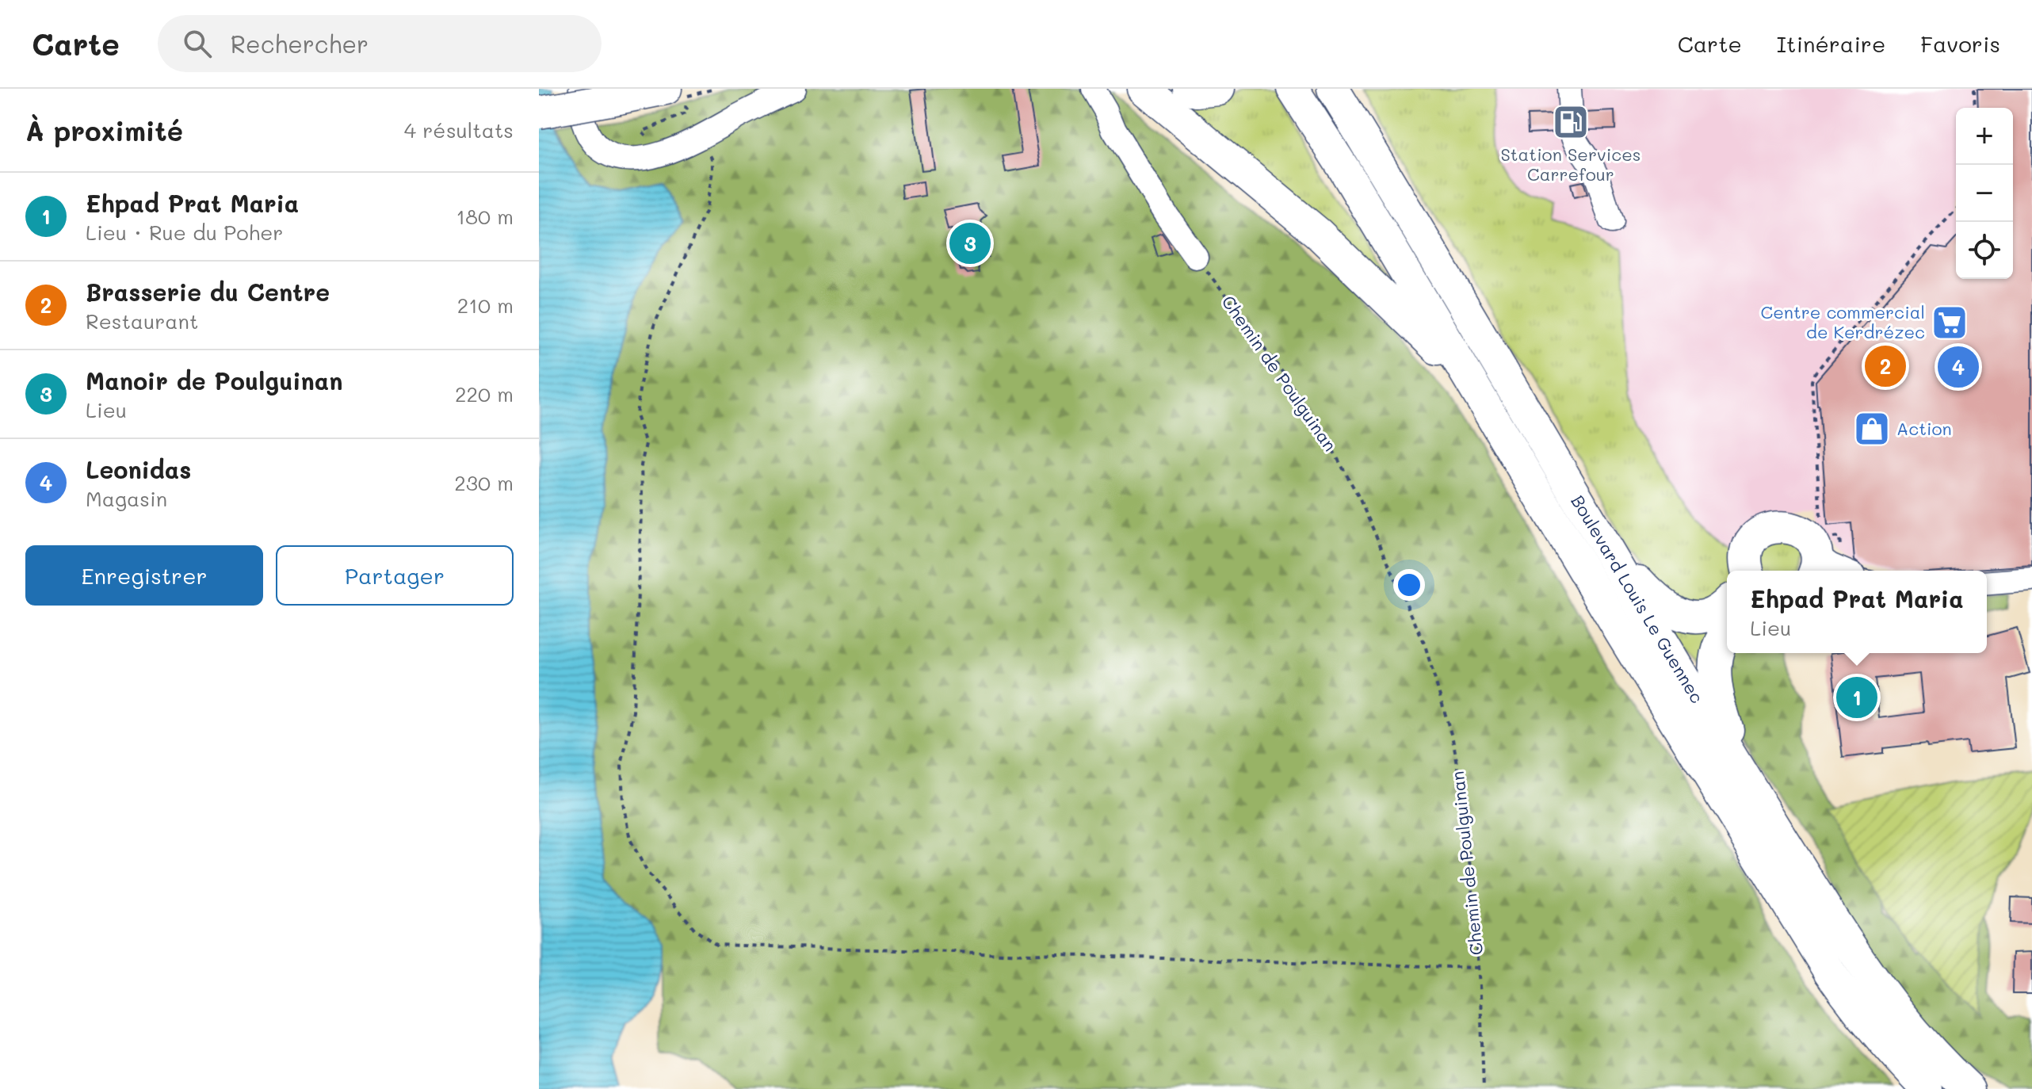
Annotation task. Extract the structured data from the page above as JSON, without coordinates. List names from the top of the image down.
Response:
{
  "streets": {
    "main road": ["Boulevard Louis Le Guennec"],
    "path": ["Chemin de Poulguinan"]
  },
  "places": {
    "fuel station": ["Station Services Carrefour"],
    "supermarket": ["Centre commercial de Kerdrézec"],
    "shop": ["Action"]
  },
  "page": {
    "header": "Carte",
    "search": "Rechercher",
    "nav": ["Carte", "Itinéraire", "Favoris"],
    "heading": ["À proximité", "4 résultats"],
    "map_buttons": ["+", "−"],
    "list": [
      {
        "mark": "1",
        "name": "Ehpad Prat Maria",
        "note": "Lieu · Rue du Poher",
        "value": "180 m"
      },
      {
        "mark": "2",
        "name": "Brasserie du Centre",
        "note": "Restaurant",
        "value": "210 m"
      },
      {
        "mark": "3",
        "name": "Manoir de Poulguinan",
        "note": "Lieu",
        "value": "220 m"
      },
      {
        "mark": "4",
        "name": "Leonidas",
        "note": "Magasin",
        "value": "230 m"
      }
    ],
    "pins": [
      "3",
      "2",
      "4",
      "1"
    ],
    "buttons": ["Enregistrer", "Partager"],
    "popup": ["Ehpad Prat Maria", "Lieu"]
  }
}
